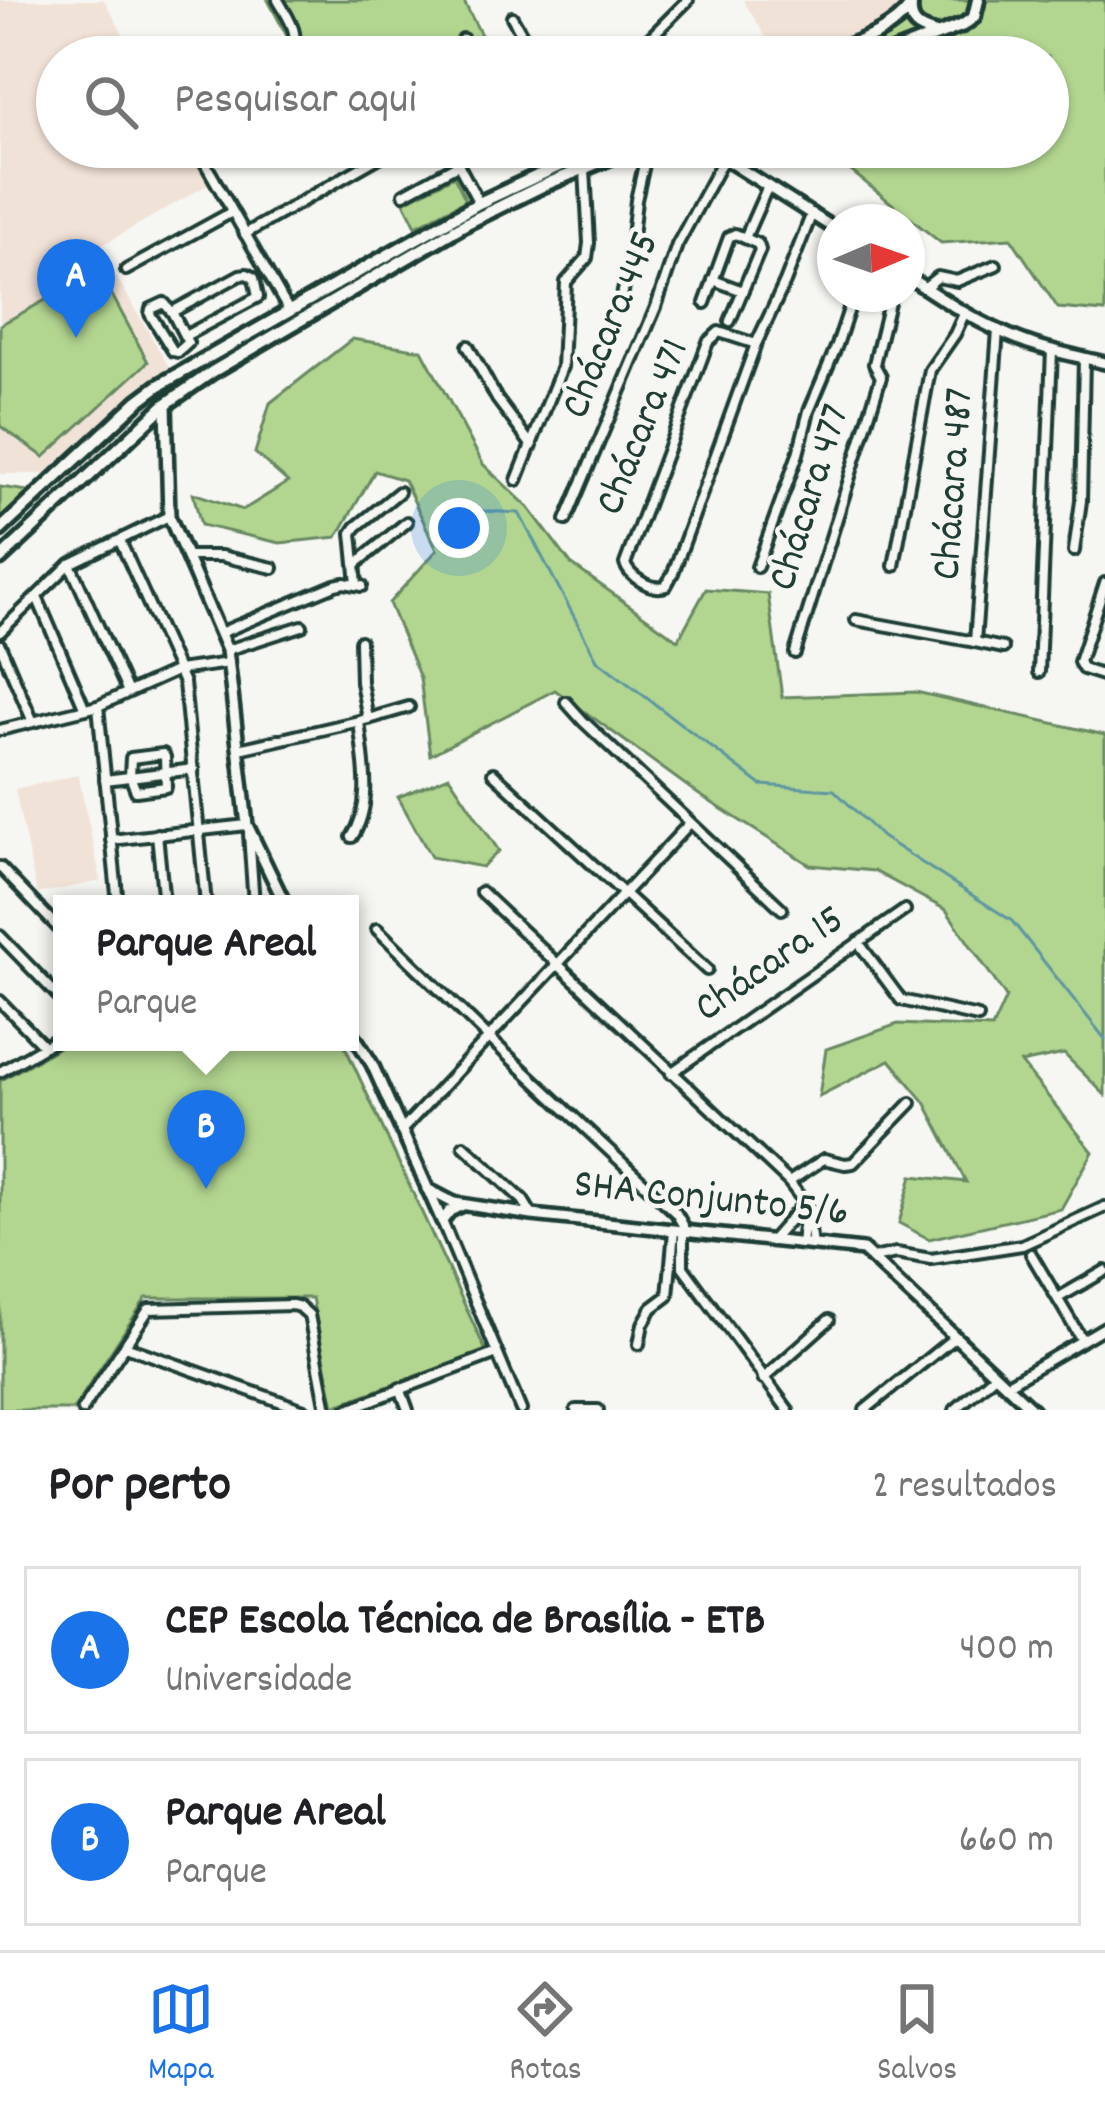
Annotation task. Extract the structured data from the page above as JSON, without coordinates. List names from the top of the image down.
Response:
{
  "streets": {
    "street": [
      "Chácara 445",
      "Chácara 471",
      "Chácara 487",
      "Chácara 477",
      "Chácara 15",
      "SHA Conjunto 5/6"
    ]
  },
  "north": "right",
  "page": {
    "search": "Pesquisar aqui",
    "pins": ["A", "B"],
    "popup": ["Parque Areal", "Parque"],
    "heading": ["Por perto", "2 resultados"],
    "list": [
      {
        "mark": "A",
        "name": "CEP Escola Técnica de Brasília - ETB",
        "note": "Universidade",
        "value": "400 m"
      },
      {
        "mark": "B",
        "name": "Parque Areal",
        "note": "Parque",
        "value": "660 m"
      }
    ],
    "nav": ["Mapa", "Rotas", "Salvos"]
  }
}
